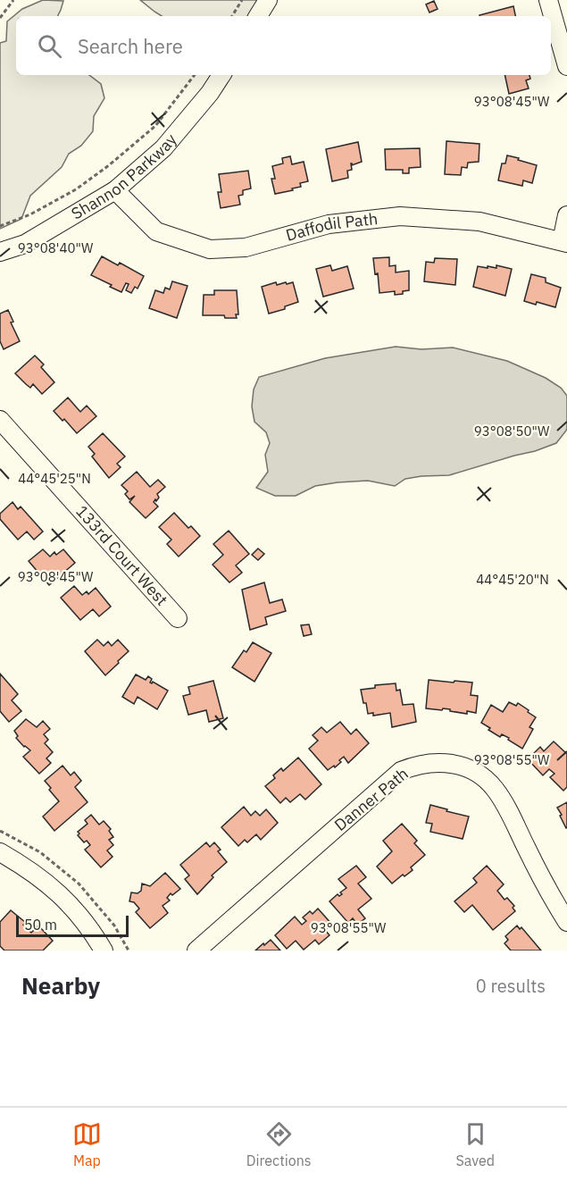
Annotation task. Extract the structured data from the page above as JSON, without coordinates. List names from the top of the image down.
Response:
{
  "streets": {
    "street": [
      "Shannon Parkway",
      "Daffodil Path",
      "133rd Court West",
      "Danner Path"
    ]
  },
  "crossings": [
    ["Shannon Parkway", "Daffodil Path"]
  ],
  "scale_bar": "50 m",
  "page": {
    "search": "Search here",
    "scale": "50 m",
    "heading": ["Nearby", "0 results"],
    "nav": ["Map", "Directions", "Saved"]
  },
  "coordinates": [
    "93°08'45\"W",
    "93°08'40\"W",
    "93°08'50\"W",
    "44°45'25\"N",
    "44°45'20\"N",
    "93°08'55\"W"
  ]
}
